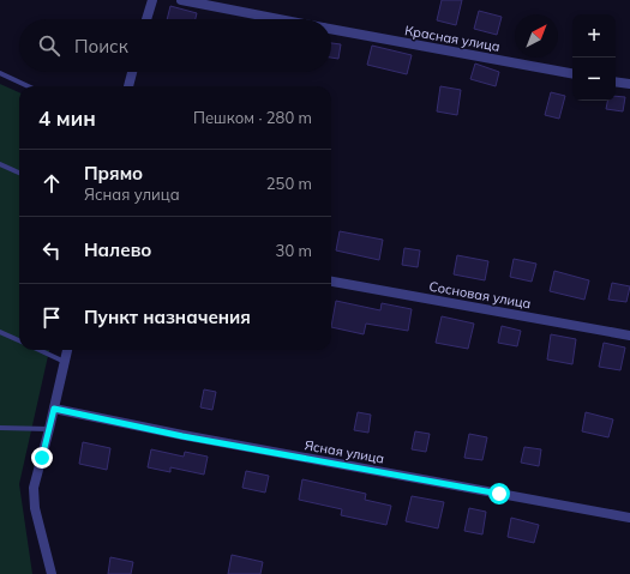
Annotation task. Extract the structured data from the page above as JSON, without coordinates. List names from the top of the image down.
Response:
{
  "streets": {
    "street": ["Красная улица", "Сосновая улица", "Ясная улица"]
  },
  "north": "top right",
  "page": {
    "map_buttons": ["+", "−"],
    "search": "Поиск",
    "heading": ["4 мин", "Пешком · 280 m"],
    "list": [
      ["Прямо", "Ясная улица", "250 m"],
      ["Налево", "30 m"],
      "Пункт назначения"
    ]
  }
}
